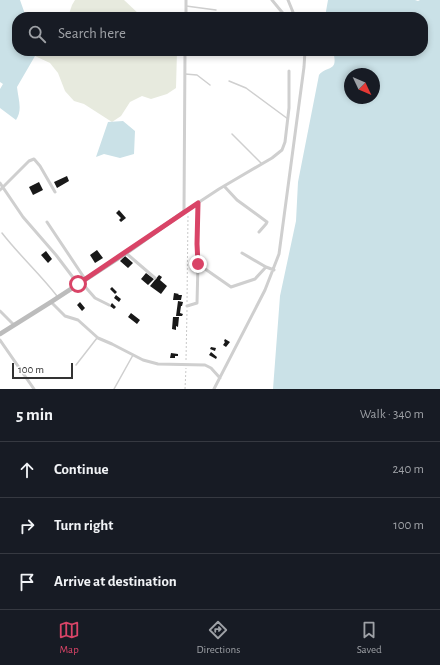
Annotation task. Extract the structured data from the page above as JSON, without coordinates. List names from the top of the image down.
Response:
{
  "scale_bar": "100 m",
  "north": "bottom right",
  "page": {
    "search": "Search here",
    "scale": "100 m",
    "heading": ["5 min", "Walk · 340 m"],
    "list": [
      ["Continue", "240 m"],
      ["Turn right", "100 m"],
      "Arrive at destination"
    ],
    "nav": ["Map", "Directions", "Saved"]
  }
}
